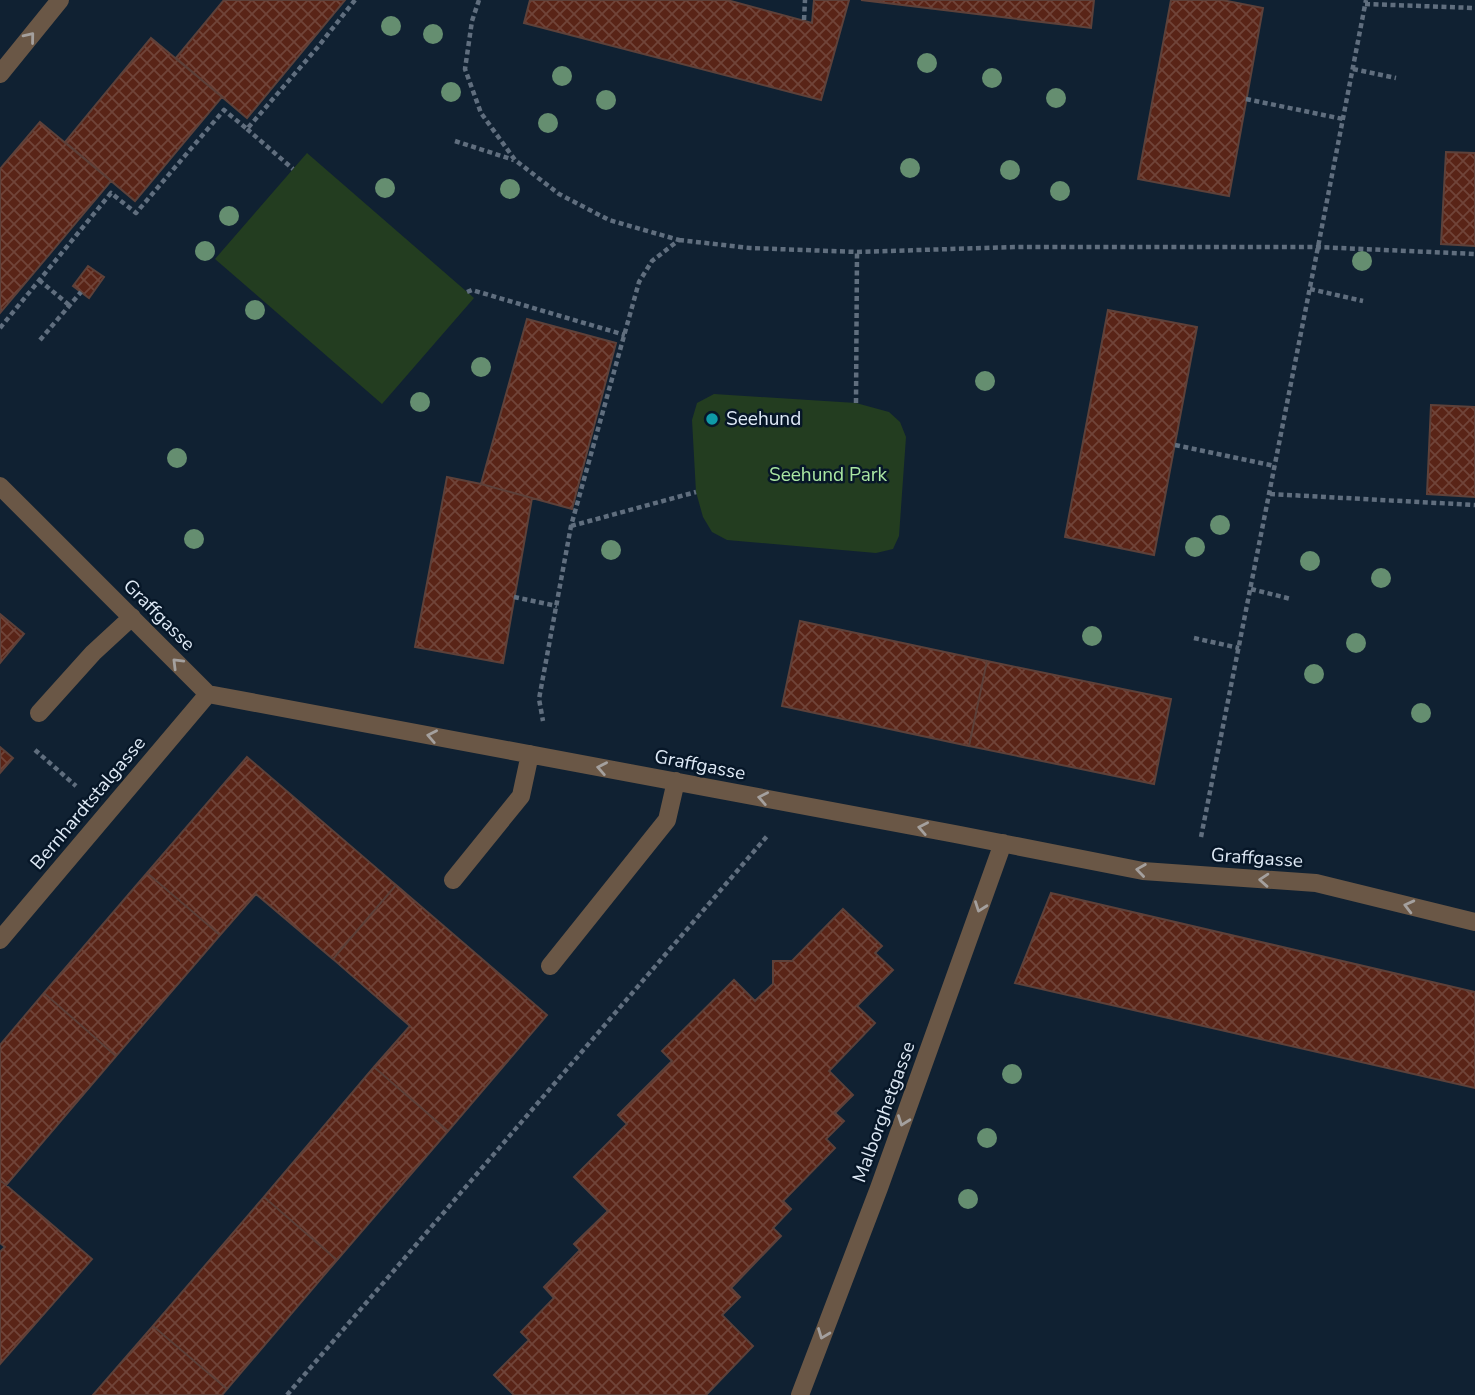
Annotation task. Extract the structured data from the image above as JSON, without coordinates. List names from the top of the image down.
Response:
{
  "streets": {
    "street": ["Graffgasse", "Bernhardtstalgasse", "Malborghetgasse"]
  },
  "crossings": [
    ["Graffgasse", "Bernhardtstalgasse"],
    ["Graffgasse", "Malborghetgasse"]
  ],
  "one_way": ["Graffgasse", "Malborghetgasse"],
  "parks": ["Seehund Park"],
  "places": ["Seehund"]
}
